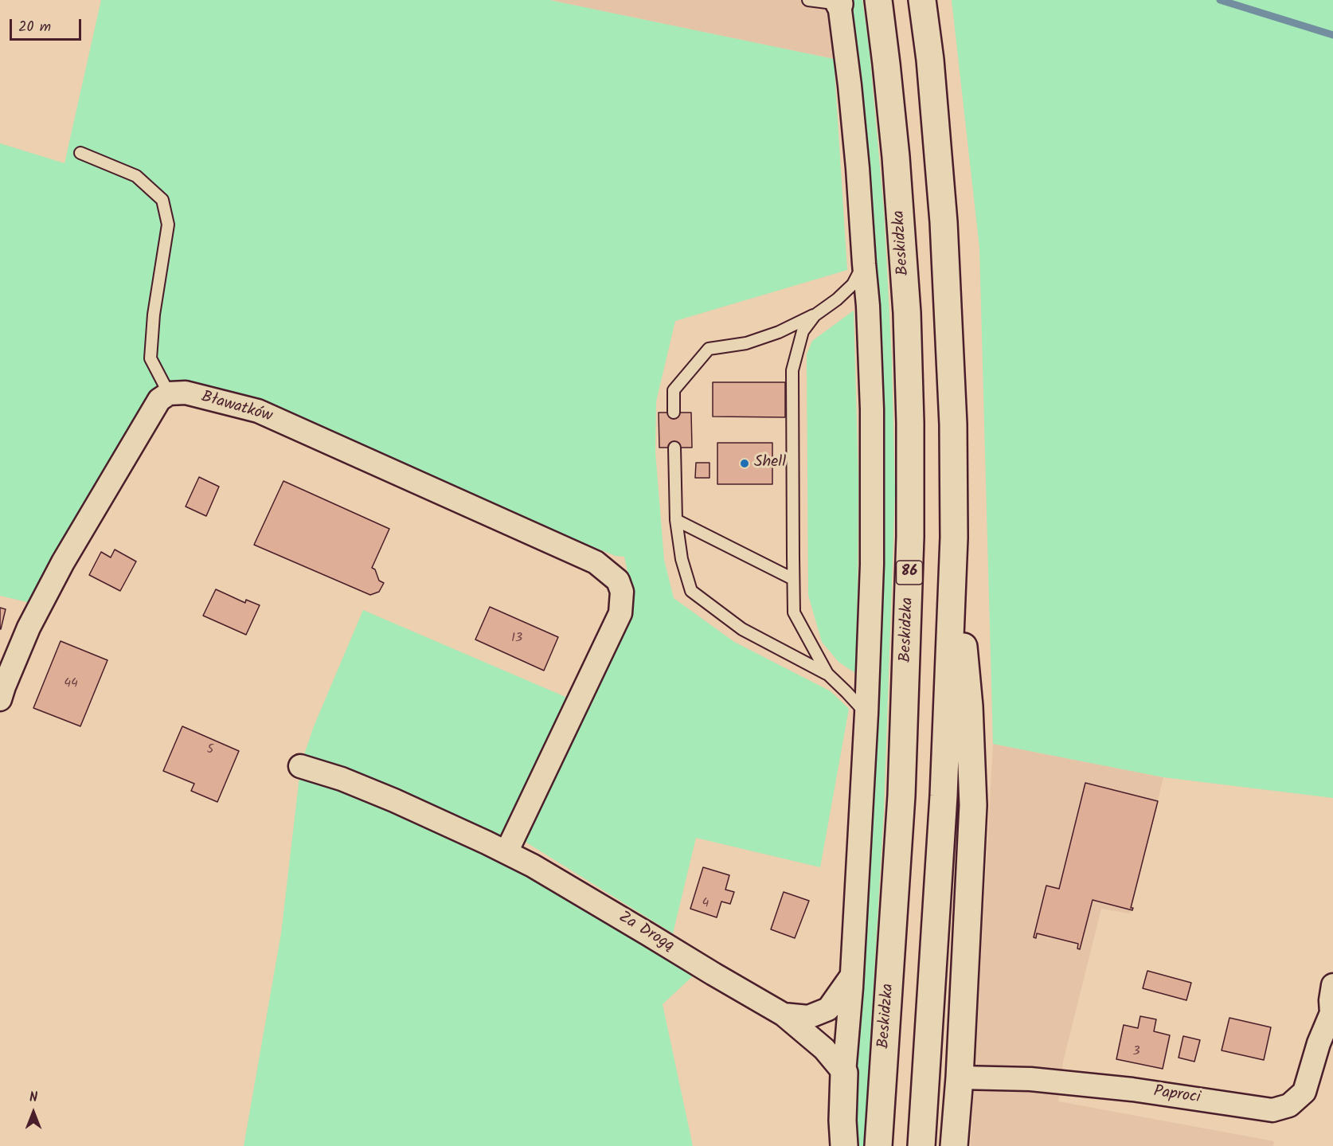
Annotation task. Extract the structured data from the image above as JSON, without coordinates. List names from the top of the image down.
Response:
{
  "streets": {
    "main road": ["Beskidzka", "86"],
    "street": ["Bławatków", "Za Drogą", "Paproci"]
  },
  "crossings": [
    ["Bławatków", "Za Drogą"]
  ],
  "places": ["Shell"],
  "house_numbers": [
    "13",
    "44",
    "5",
    "4",
    "3"
  ],
  "scale_bar": "20 m",
  "north": "top"
}
